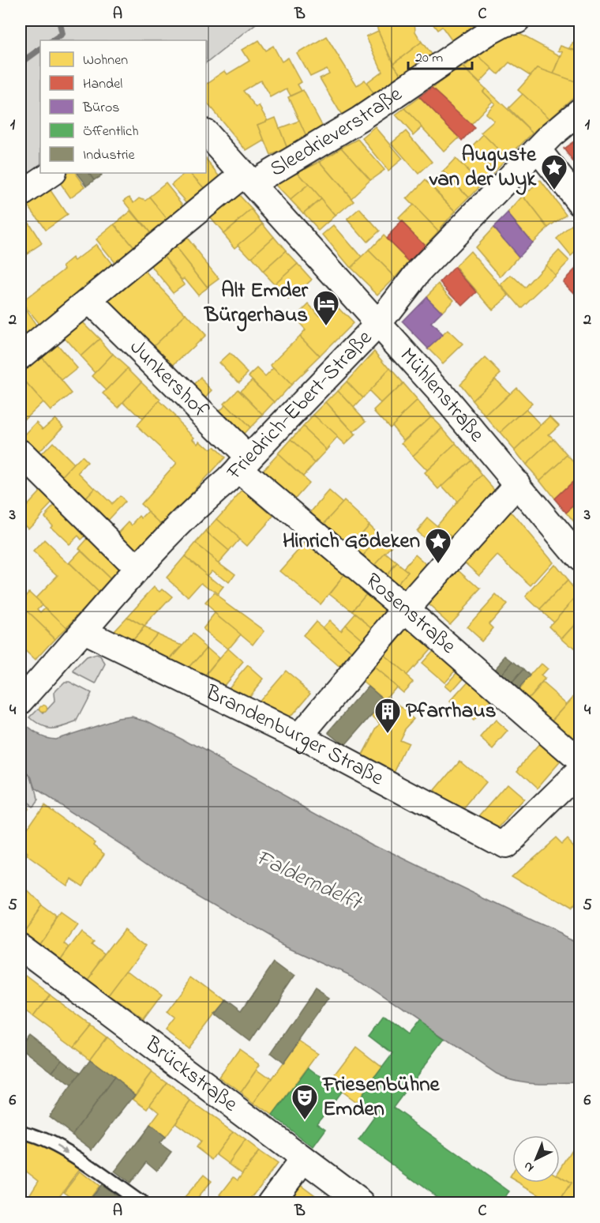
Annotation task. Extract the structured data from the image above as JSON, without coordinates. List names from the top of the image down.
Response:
{
  "streets": {
    "street": [
      "Sleedrieverstraße",
      "Junkershof",
      "Mühlenstraße",
      "Friedrich-Ebert-Straße",
      "Rosenstraße",
      "Brandenburger Straße",
      "Brückstraße"
    ]
  },
  "crossings": [
    ["Sleedrieverstraße", "Junkershof"],
    ["Sleedrieverstraße", "Mühlenstraße"],
    ["Junkershof", "Friedrich-Ebert-Straße"],
    ["Junkershof", "Rosenstraße"],
    ["Mühlenstraße", "Friedrich-Ebert-Straße"],
    ["Friedrich-Ebert-Straße", "Rosenstraße"],
    ["Friedrich-Ebert-Straße", "Brandenburger Straße"]
  ],
  "water": ["Falderndelft"],
  "places": {
    "place": ["Auguste van der Wyk", "Hinrich Gödeken"],
    "hotel": ["Alt Emder Bürgerhaus"],
    "building": ["Pfarrhaus"],
    "theatre": ["Friesenbühne Emden"]
  },
  "legend": [
    "Wohnen",
    "Handel",
    "Büros",
    "Öffentlich",
    "Industrie"
  ],
  "scale_bar": "20 m",
  "north": "bottom left",
  "grid": {
    "columns": ["A", "B", "C"],
    "rows": [
      "1",
      "2",
      "3",
      "4",
      "5",
      "6"
    ]
  }
}
